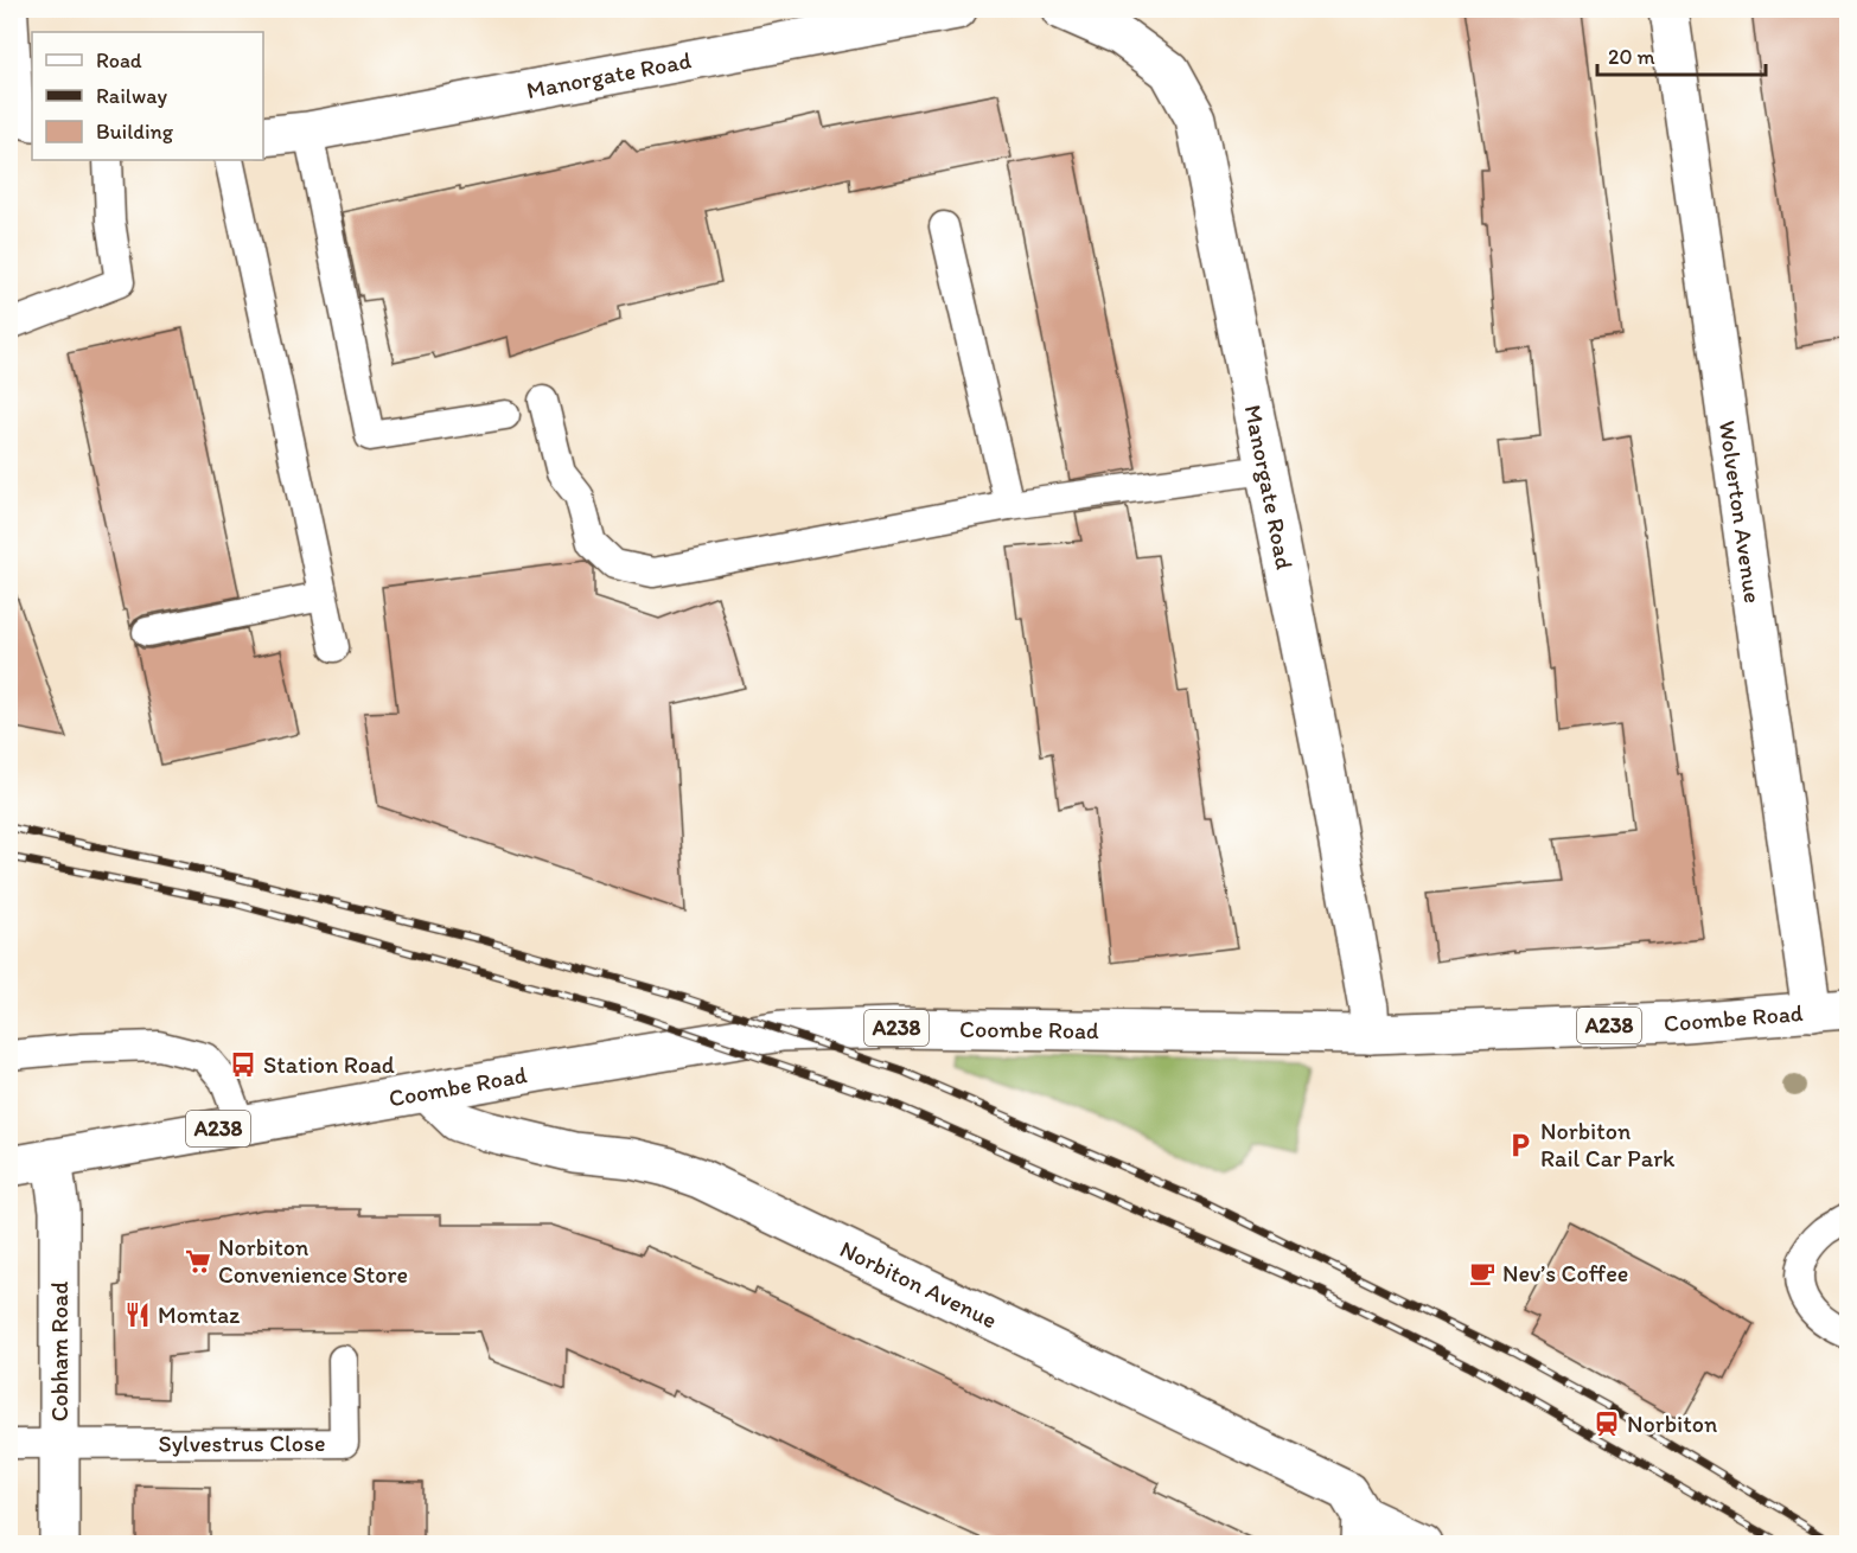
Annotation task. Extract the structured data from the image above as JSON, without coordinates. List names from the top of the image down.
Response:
{
  "streets": {
    "street": [
      "Manorgate Road",
      "Wolverton Avenue",
      "Coombe Road",
      "A238",
      "Norbiton Avenue",
      "Cobham Road"
    ],
    "lane": ["Sylvestrus Close"]
  },
  "crossings": [
    ["Manorgate Road", "Coombe Road"],
    ["Wolverton Avenue", "Coombe Road"],
    ["Coombe Road", "Norbiton Avenue"],
    ["Coombe Road", "Cobham Road"],
    ["Cobham Road", "Sylvestrus Close"]
  ],
  "places": {
    "bus stop": ["Station Road"],
    "parking": ["Norbiton Rail Car Park"],
    "supermarket": ["Norbiton Convenience Store"],
    "cafe": ["Nev’s Coffee"],
    "restaurant": ["Momtaz"],
    "station": ["Norbiton"]
  },
  "legend": ["Road", "Railway", "Building"],
  "scale_bar": "20 m"
}
